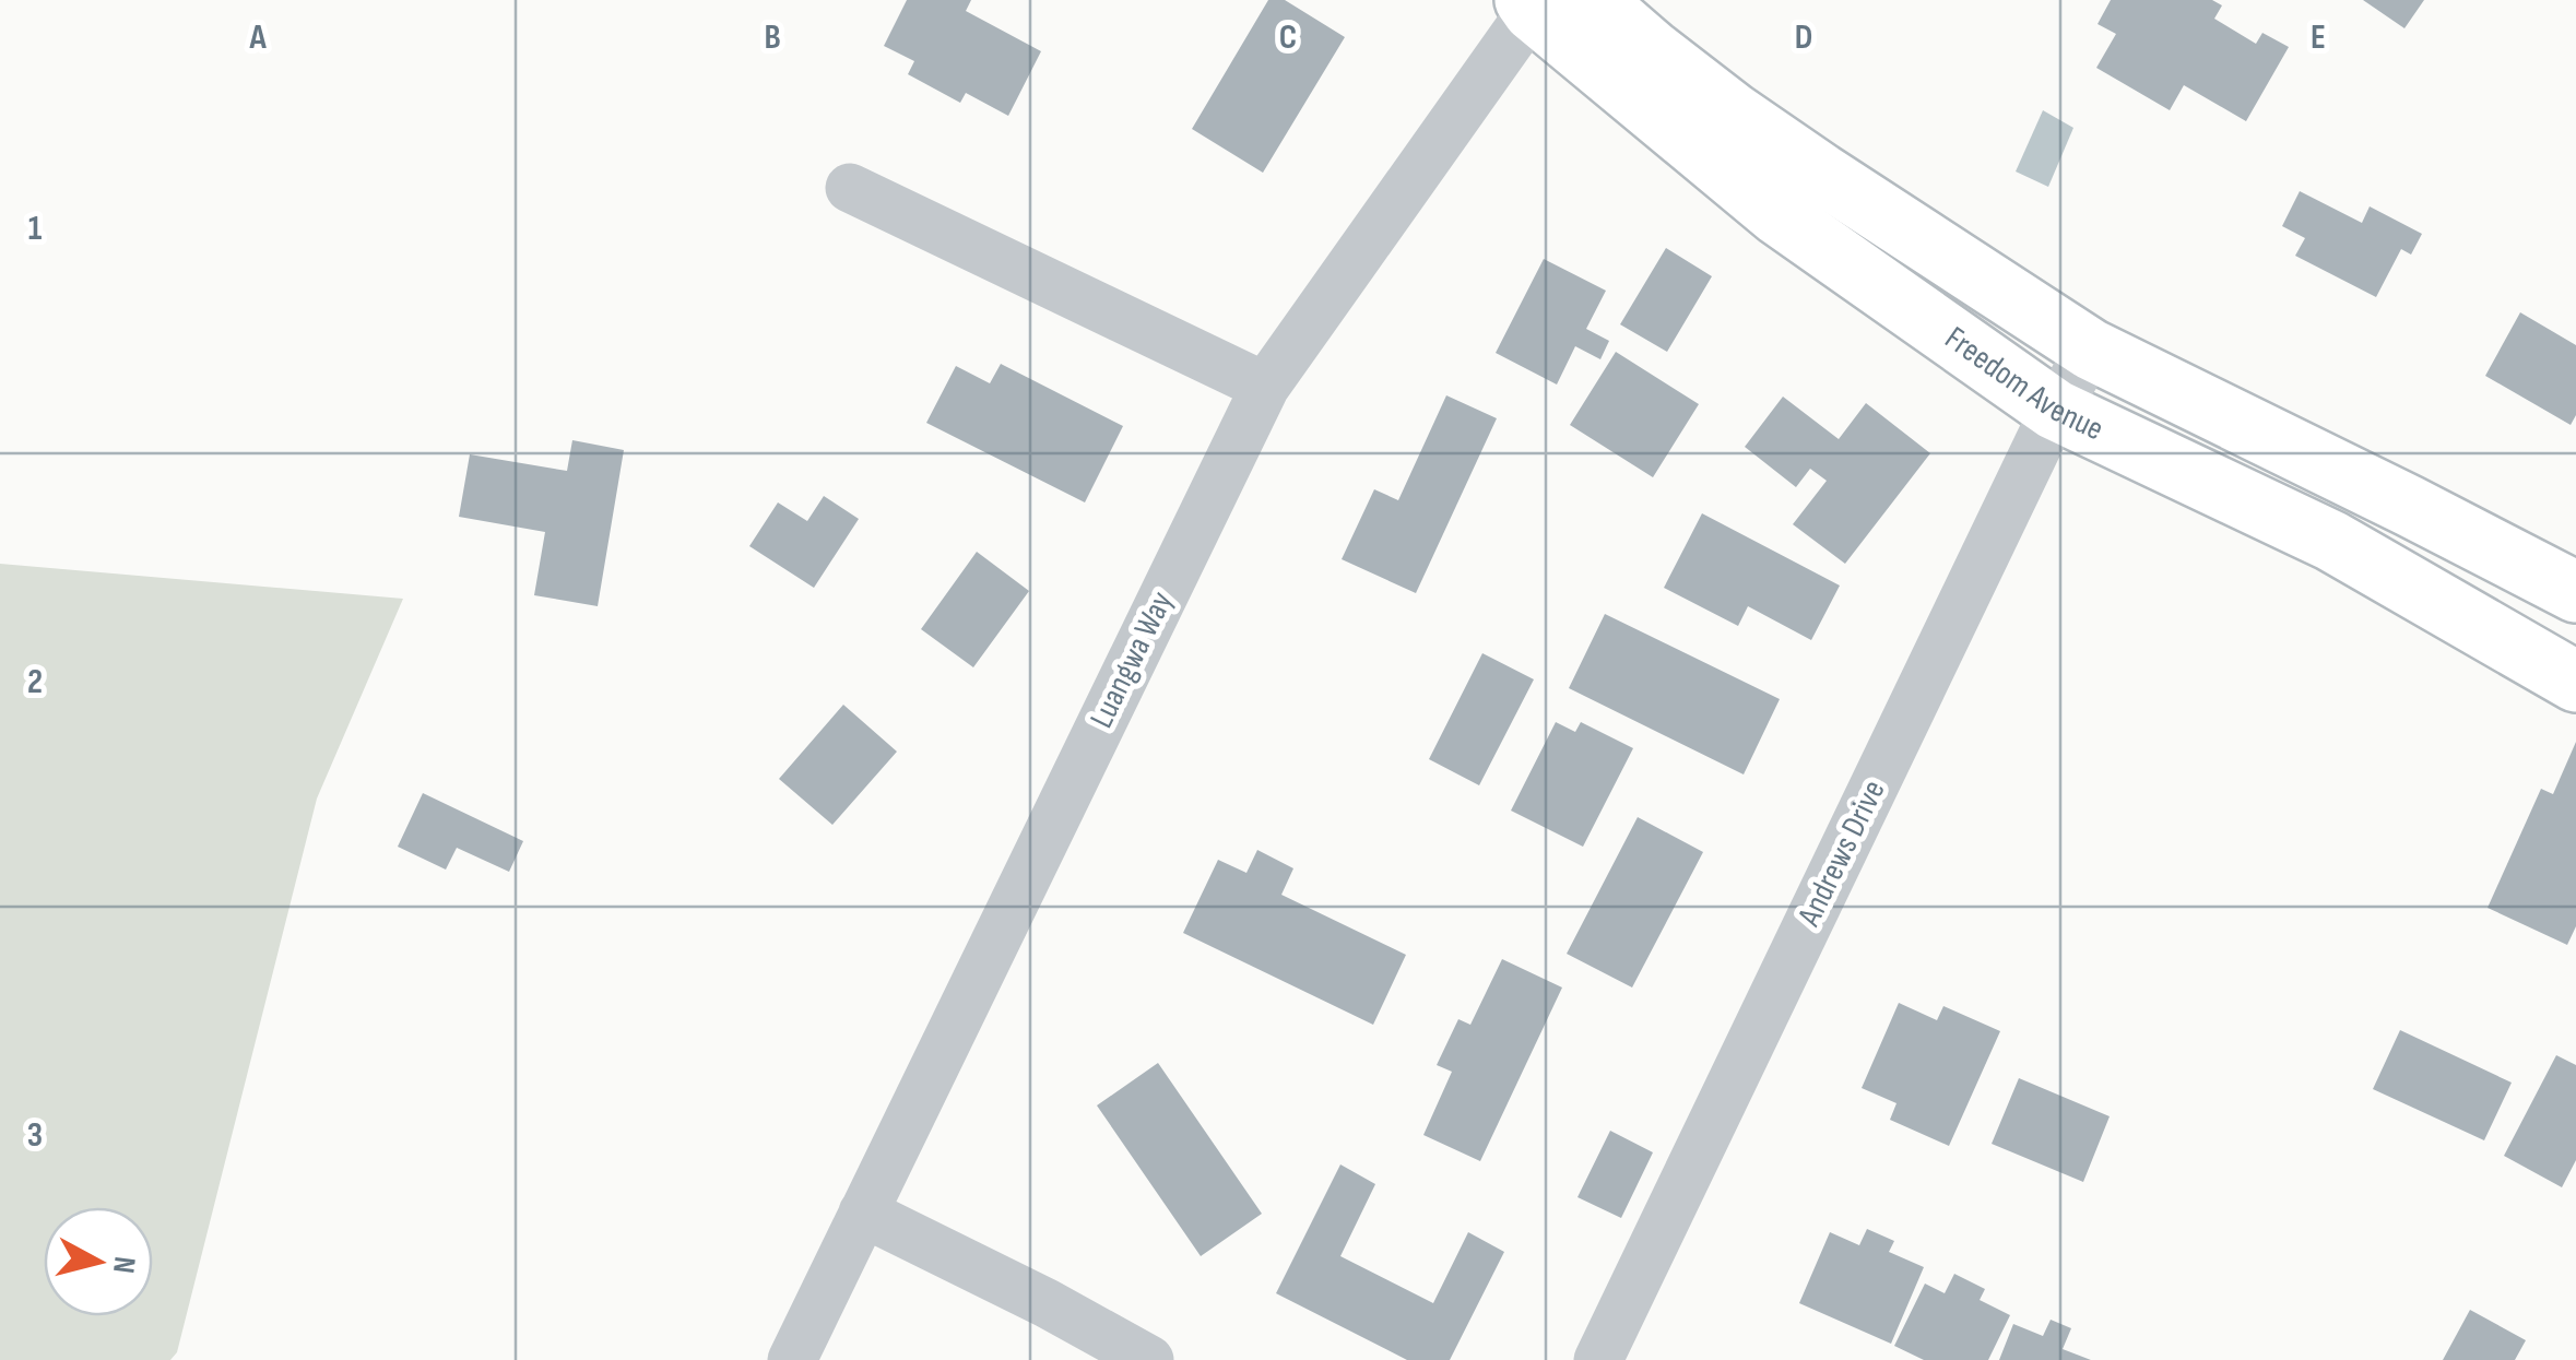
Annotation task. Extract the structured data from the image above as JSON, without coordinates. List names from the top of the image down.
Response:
{
  "streets": {
    "main road": ["Freedom Avenue"],
    "street": ["Luangwa Way", "Andrews Drive"]
  },
  "crossings": [
    ["Freedom Avenue", "Luangwa Way"],
    ["Freedom Avenue", "Andrews Drive"]
  ],
  "north": "right",
  "grid": {
    "columns": [
      "A",
      "B",
      "C",
      "D",
      "E"
    ],
    "rows": ["1", "2", "3"]
  }
}
